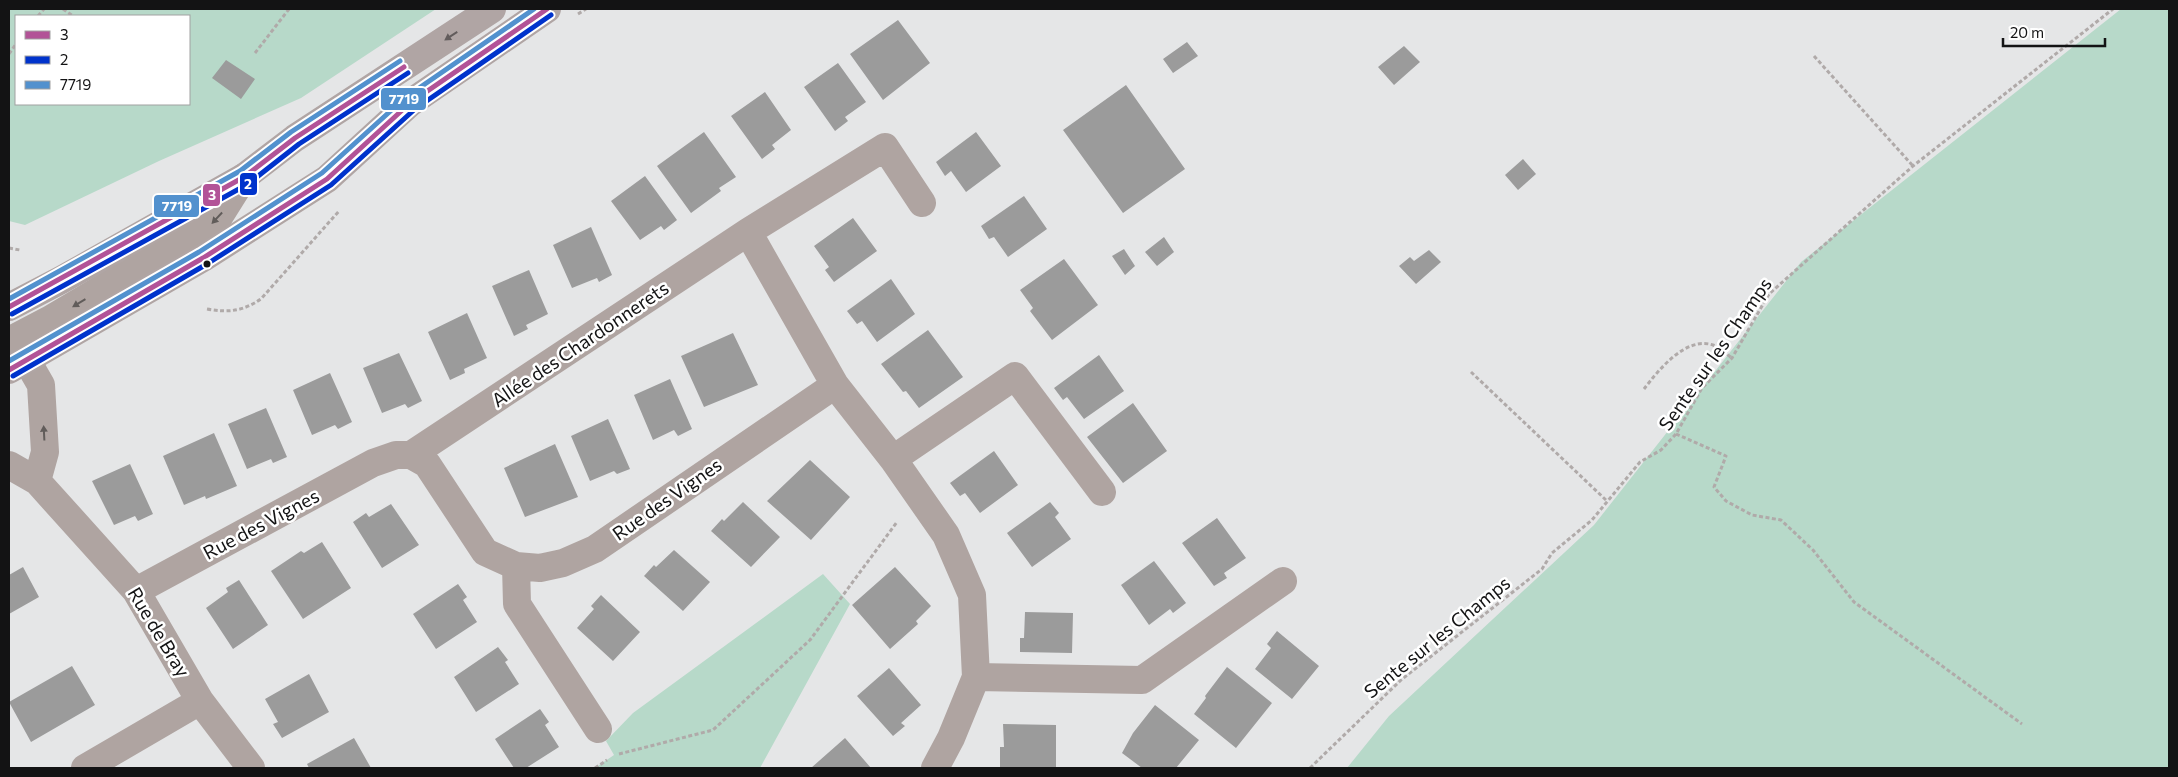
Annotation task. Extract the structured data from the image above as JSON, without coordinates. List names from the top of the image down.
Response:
{
  "streets": {
    "street": ["Allée des Chardonnerets", "Rue des Vignes", "Rue de Bray"],
    "path": ["Sente sur les Champs"]
  },
  "crossings": [
    ["Allée des Chardonnerets", "Rue des Vignes"],
    ["Rue des Vignes", "Rue de Bray"]
  ],
  "lines": ["transit line 3", "transit line 7719", "transit line 2"],
  "legend": ["3", "2", "7719"],
  "scale_bar": "20 m"
}
